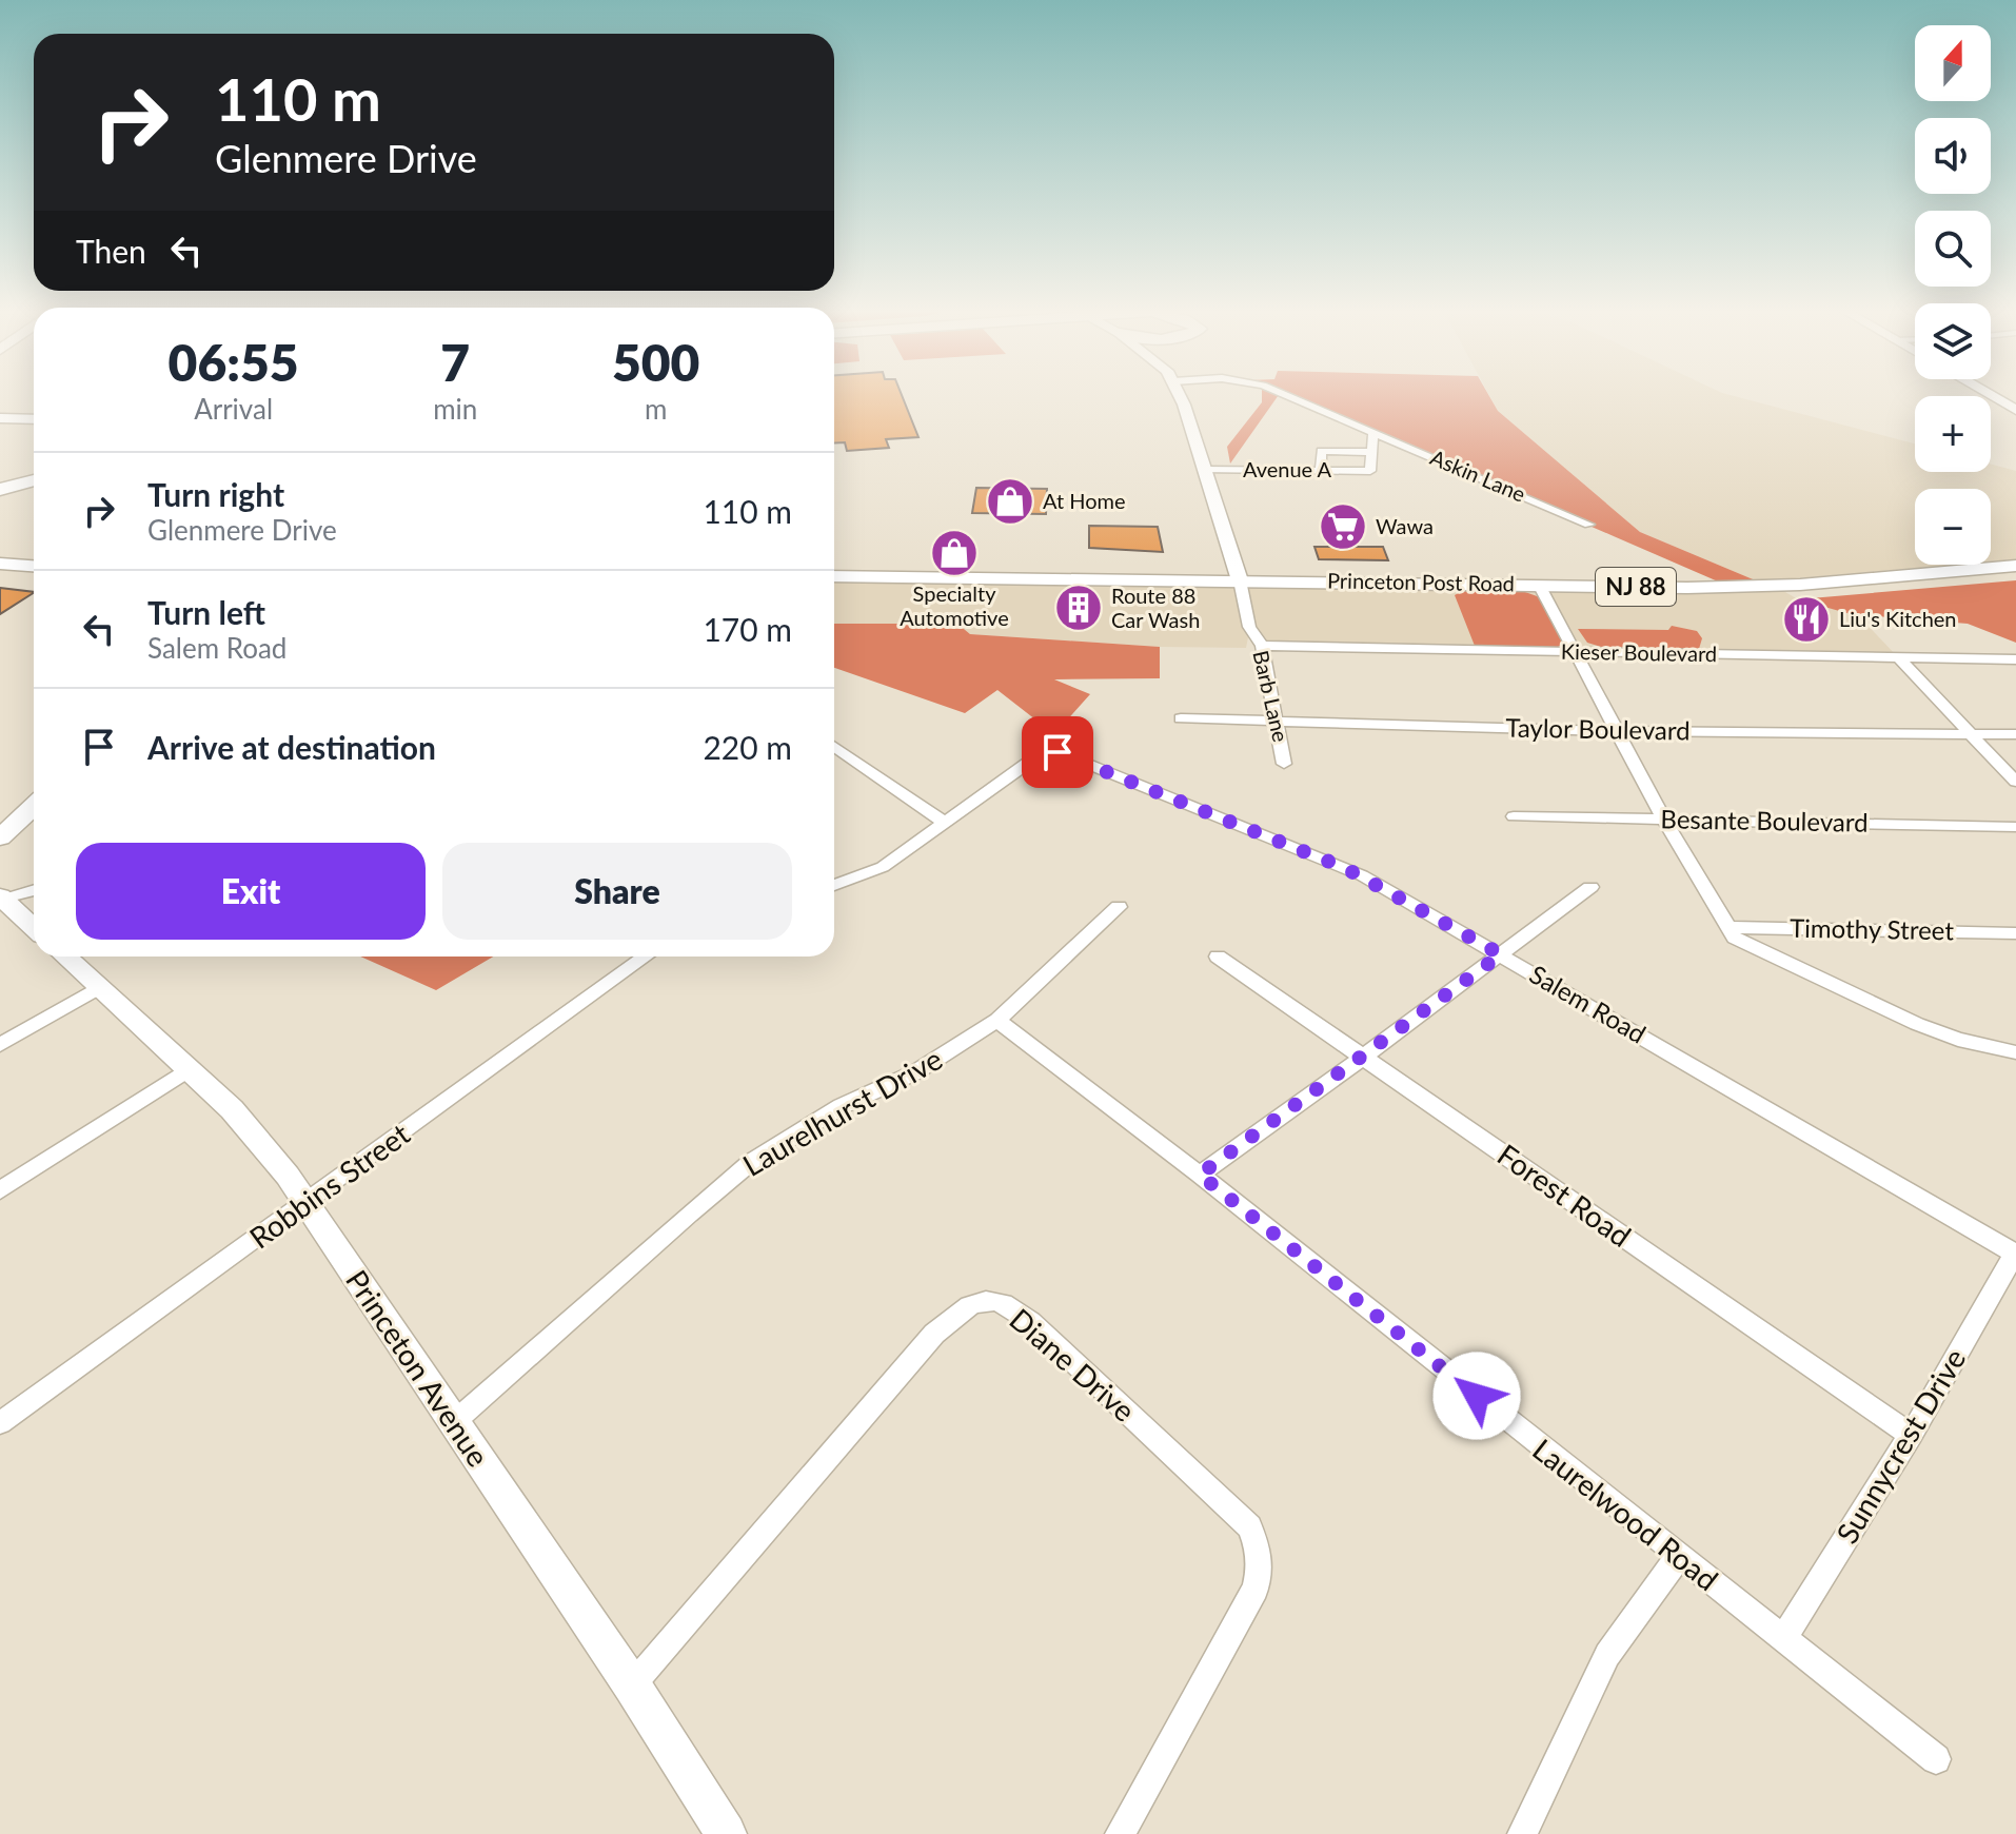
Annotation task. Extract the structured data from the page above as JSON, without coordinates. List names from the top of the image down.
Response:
{
  "streets": {
    "main road": ["Princeton Post Road", "NJ 88"],
    "street": [
      "Avenue A",
      "Askin Lane",
      "Kieser Boulevard",
      "Barb Lane",
      "Taylor Boulevard",
      "Besante Boulevard",
      "Timothy Street",
      "Salem Road",
      "Laurelhurst Drive",
      "Robbins Street",
      "Forest Road",
      "Diane Drive",
      "Princeton Avenue",
      "Sunnycrest Drive",
      "Laurelwood Road"
    ]
  },
  "crossings": [
    ["Princeton Post Road", "Barb Lane"],
    ["Kieser Boulevard", "Barb Lane"],
    ["Barb Lane", "Taylor Boulevard"],
    ["Salem Road", "Sunnycrest Drive"],
    ["Laurelhurst Drive", "Princeton Avenue"],
    ["Laurelhurst Drive", "Laurelwood Road"],
    ["Robbins Street", "Princeton Avenue"],
    ["Forest Road", "Sunnycrest Drive"],
    ["Diane Drive", "Princeton Avenue"],
    ["Sunnycrest Drive", "Laurelwood Road"]
  ],
  "places": {
    "shop": ["At Home", "Specialty Automotive"],
    "supermarket": ["Wawa"],
    "building": ["Route 88 Car Wash"],
    "restaurant": ["Liu's Kitchen"]
  },
  "north": "top",
  "page": {
    "map_buttons": ["+", "−"],
    "turn": ["110 m", "Glenmere Drive"],
    "then": "Then",
    "eta": [
      "06:55",
      "Arrival",
      "7",
      "min",
      "500",
      "m"
    ],
    "list": [
      {
        "name": "Turn right",
        "note": "Glenmere Drive",
        "value": "110 m"
      },
      {
        "name": "Turn left",
        "note": "Salem Road",
        "value": "170 m"
      },
      {
        "name": "Arrive at destination",
        "value": "220 m"
      }
    ],
    "buttons": ["Exit", "Share"]
  }
}
